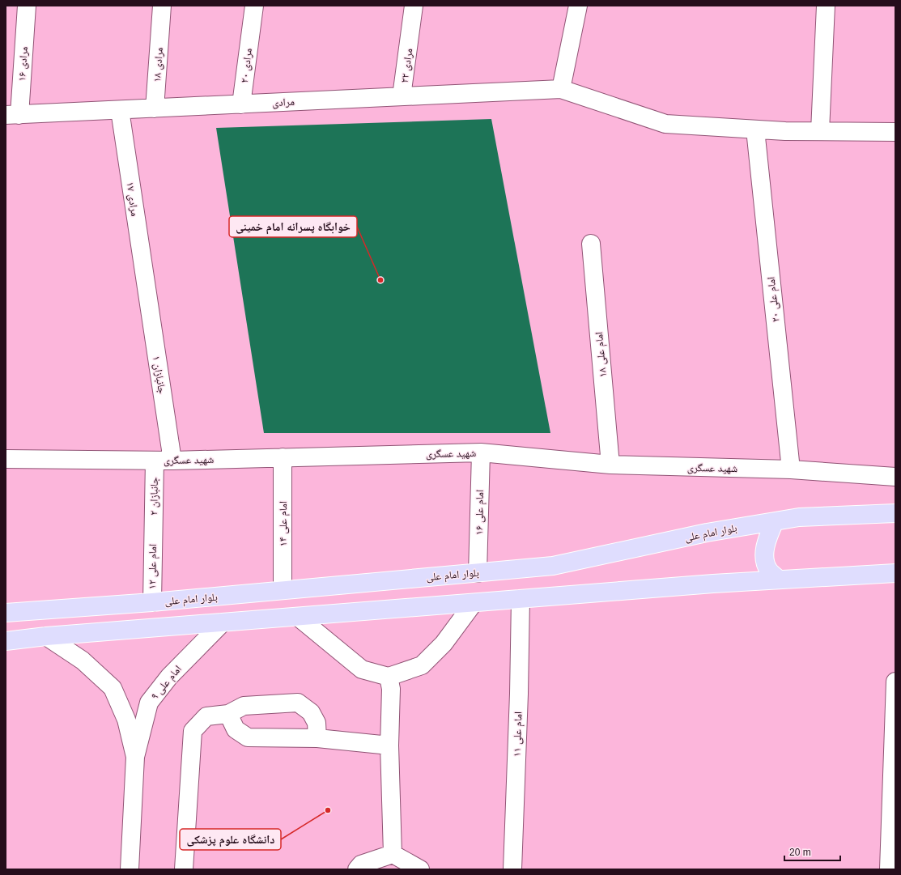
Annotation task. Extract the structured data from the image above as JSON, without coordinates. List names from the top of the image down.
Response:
{
  "streets": {
    "main road": ["بلوار امام علی"],
    "street": [
      "مرادی ۱۶",
      "مرادی ۱۸",
      "مرادی ۲۰",
      "مرادی ۲۲",
      "مرادی",
      "مرادی ۱۷",
      "امام علی ۲۰",
      "امام علی ۱۸",
      "جانبازان ۱",
      "شهید عسگری",
      "جانبازان ۲",
      "امام علی ۱۶",
      "امام علی ۱۴",
      "امام علی ۱۲",
      "امام علی ۹",
      "امام علی ۱۱"
    ]
  },
  "crossings": [
    ["مرادی ۱۶", "مرادی"],
    ["مرادی ۱۸", "مرادی"],
    ["مرادی ۲۰", "مرادی"],
    ["مرادی ۲۲", "مرادی"],
    ["مرادی", "مرادی ۱۷"],
    ["مرادی ۱۷", "جانبازان ۱"],
    ["امام علی ۲۰", "شهید عسگری"],
    ["امام علی ۱۸", "شهید عسگری"],
    ["جانبازان ۱", "شهید عسگری"],
    ["شهید عسگری", "جانبازان ۲"],
    ["شهید عسگری", "امام علی ۱۶"],
    ["شهید عسگری", "امام علی ۱۴"],
    ["جانبازان ۲", "امام علی ۱۲"],
    ["امام علی ۱۶", "بلوار امام علی"],
    ["امام علی ۱۴", "بلوار امام علی"],
    ["بلوار امام علی", "امام علی ۱۲"]
  ],
  "places": ["خوابگاه پسرانه امام خمینی", "دانشگاه علوم پزشکی"],
  "scale_bar": "20 m"
}
